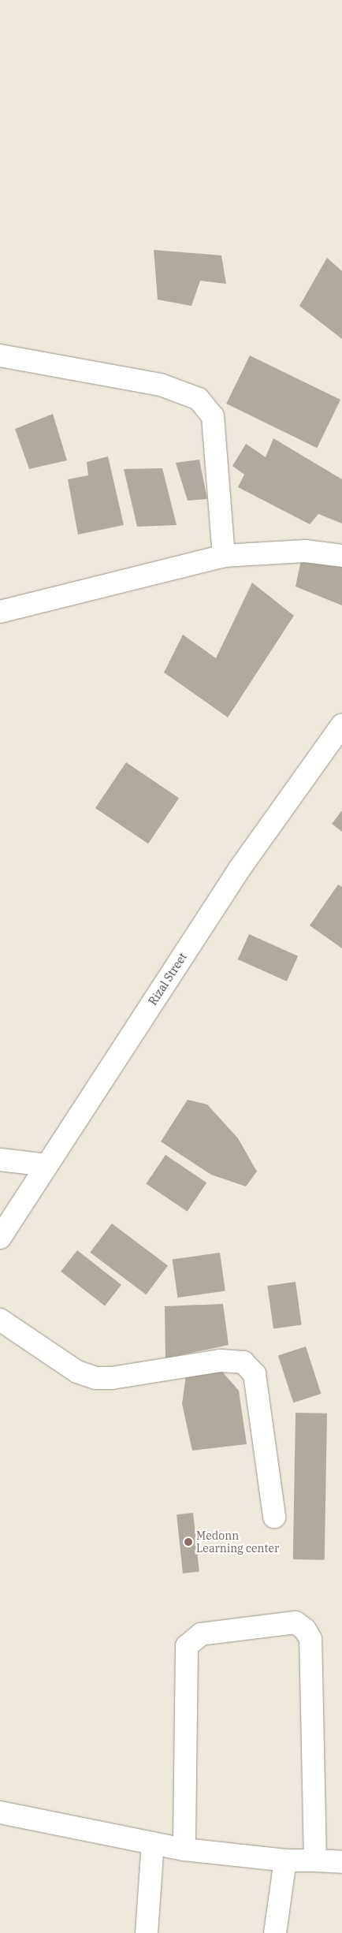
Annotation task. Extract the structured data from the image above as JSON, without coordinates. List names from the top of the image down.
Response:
{
  "streets": {
    "street": ["Rizal Street"]
  },
  "places": ["Medonn Learning center"]
}
